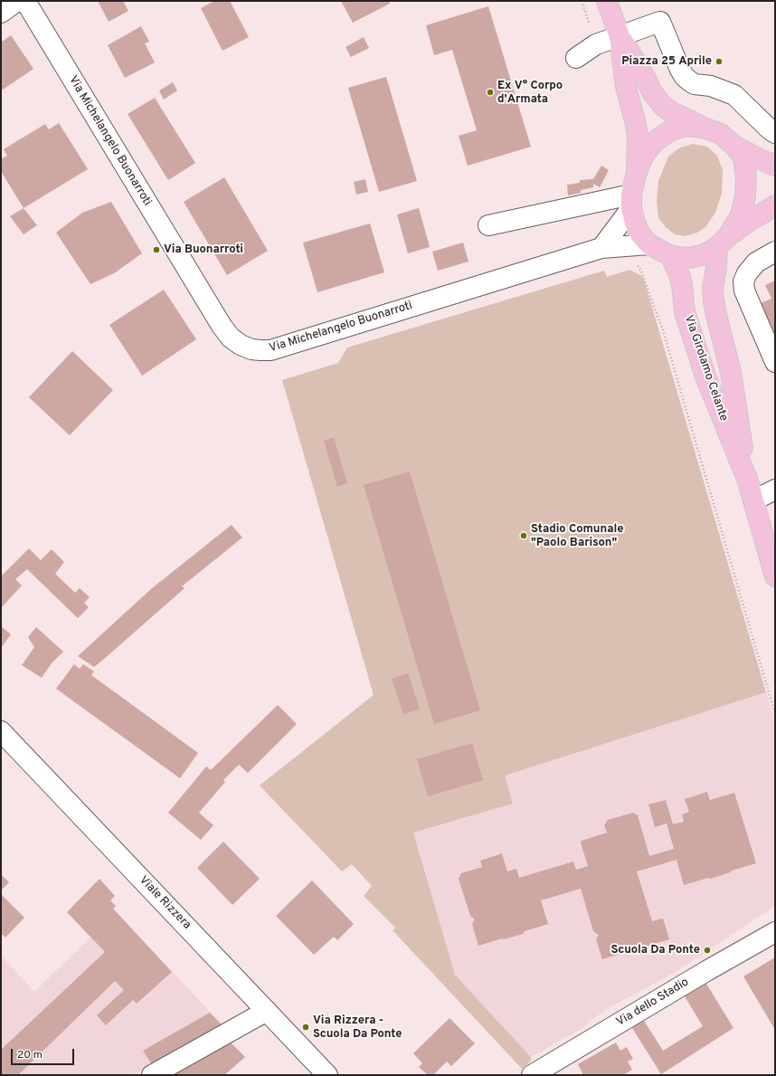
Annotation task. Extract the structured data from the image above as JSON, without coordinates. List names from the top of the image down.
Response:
{
  "streets": {
    "main road": ["Via Girolamo Celante"],
    "street": ["Via Michelangelo Buonarroti", "Viale Rizzera", "Via dello Stadio"]
  },
  "crossings": [
    ["Via Michelangelo Buonarroti", "Via Girolamo Celante"]
  ],
  "places": [
    "Piazza 25 Aprile",
    "Ex V° Corpo d'Armata",
    "Via Buonarroti",
    "Stadio Comunale \"Paolo Barison\"",
    "Scuola Da Ponte",
    "Via Rizzera - Scuola Da Ponte"
  ],
  "scale_bar": "20 m"
}
